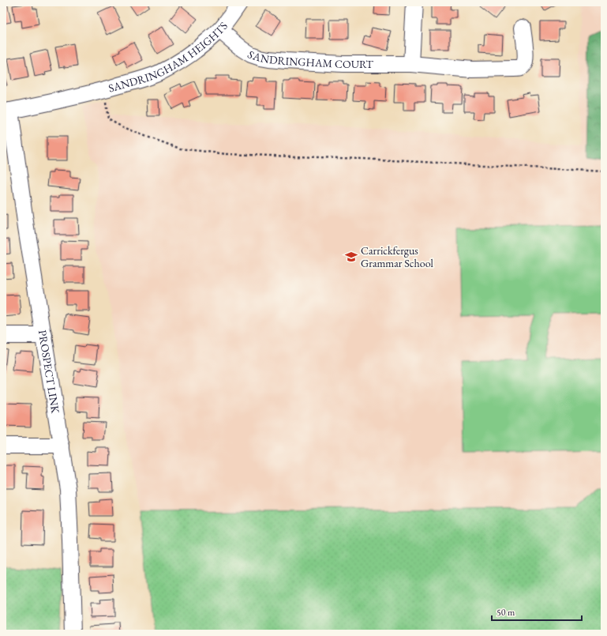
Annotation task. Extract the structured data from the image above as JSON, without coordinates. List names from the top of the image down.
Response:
{
  "streets": {
    "street": ["SANDRINGHAM HEIGHTS", "SANDRINGHAM COURT", "PROSPECT LINK"]
  },
  "crossings": [
    ["SANDRINGHAM HEIGHTS", "SANDRINGHAM COURT"],
    ["SANDRINGHAM HEIGHTS", "PROSPECT LINK"]
  ],
  "places": {
    "school or university": ["Carrickfergus Grammar School"]
  },
  "scale_bar": "50 m"
}
